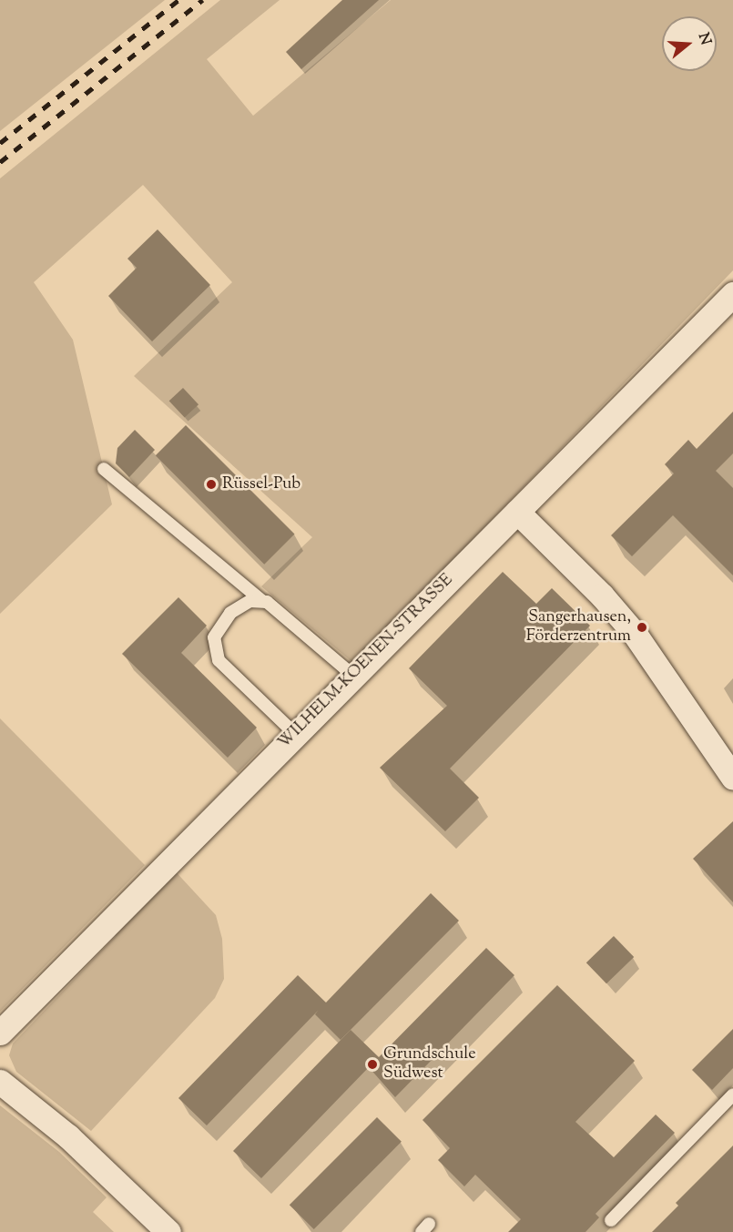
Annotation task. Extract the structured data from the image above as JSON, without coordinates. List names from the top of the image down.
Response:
{
  "streets": {
    "street": ["WILHELM-KOENEN-STRASSE"]
  },
  "places": ["Rüssel-Pub", "Sangerhausen, Förderzentrum", "Grundschule Südwest"],
  "north": "right"
}
